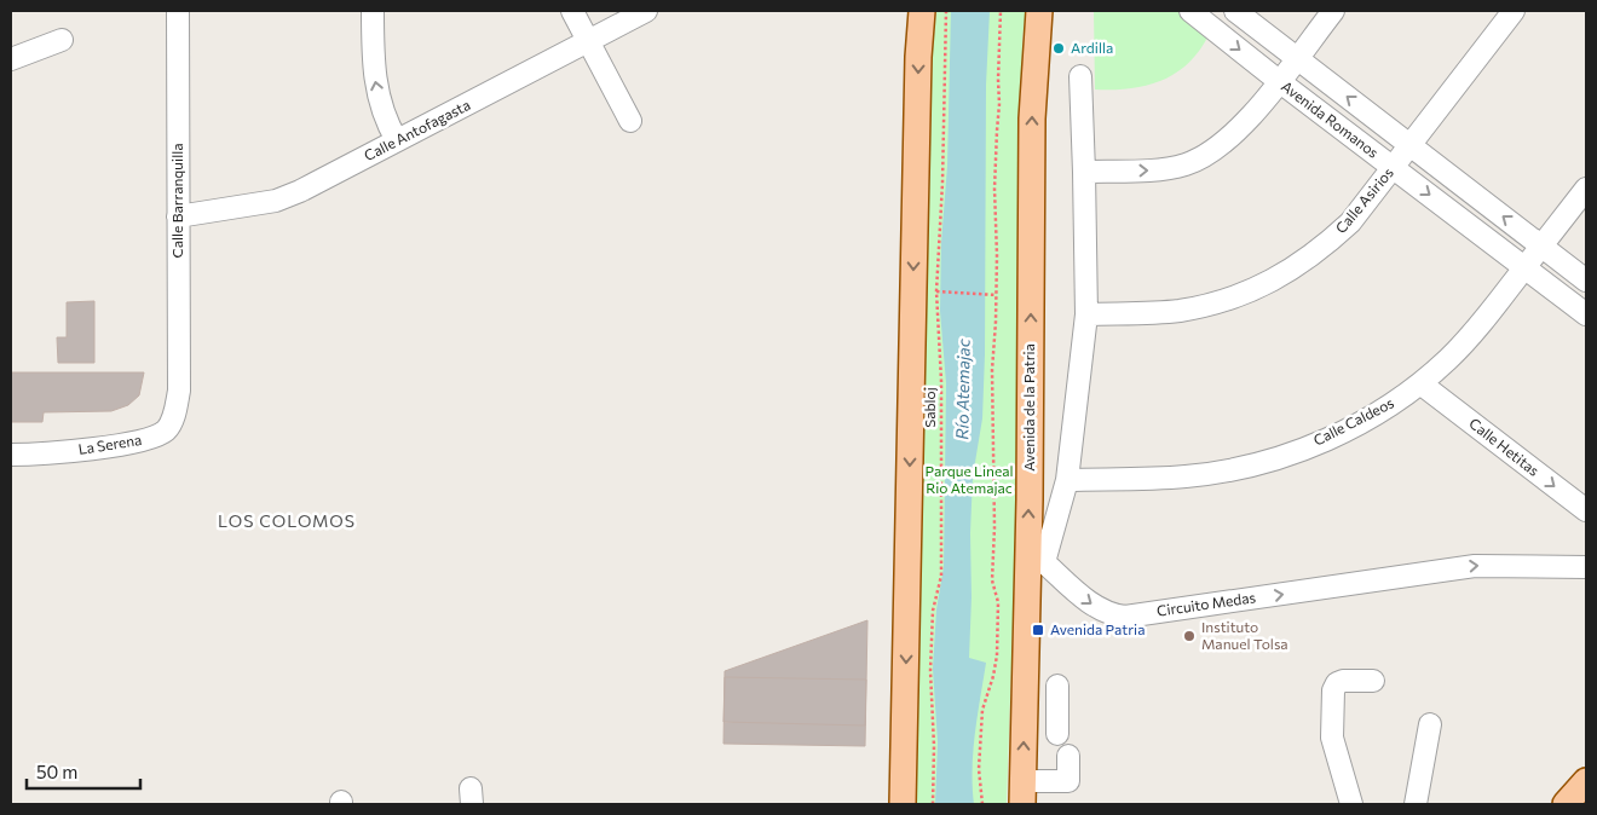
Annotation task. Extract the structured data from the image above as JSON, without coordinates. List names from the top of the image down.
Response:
{
  "streets": {
    "main road": ["Avenida de la Patria"],
    "street": [
      "Avenida Romanos",
      "Calle Antofagasta",
      "Calle Barranquilla",
      "Calle Asirios",
      "Calle Caldeos",
      "La Serena",
      "Calle Hetitas",
      "Circuito Medas"
    ],
    "path": ["Sabloj"]
  },
  "crossings": [
    ["Avenida Romanos", "Calle Asirios"],
    ["Avenida Romanos", "Calle Caldeos"],
    ["Calle Antofagasta", "Calle Barranquilla"],
    ["Calle Barranquilla", "La Serena"],
    ["Avenida de la Patria", "Circuito Medas"],
    ["Calle Caldeos", "Calle Hetitas"]
  ],
  "one_way": ["Calle Hetitas", "Circuito Medas"],
  "districts": ["LOS COLOMOS"],
  "water": ["Río Atemajac"],
  "parks": ["Parque Lineal Rio Atemajac"],
  "places": {
    "other": ["Ardilla", "Instituto Manuel Tolsa"],
    "transit": ["Avenida Patria"]
  },
  "scale_bar": "50 m"
}
